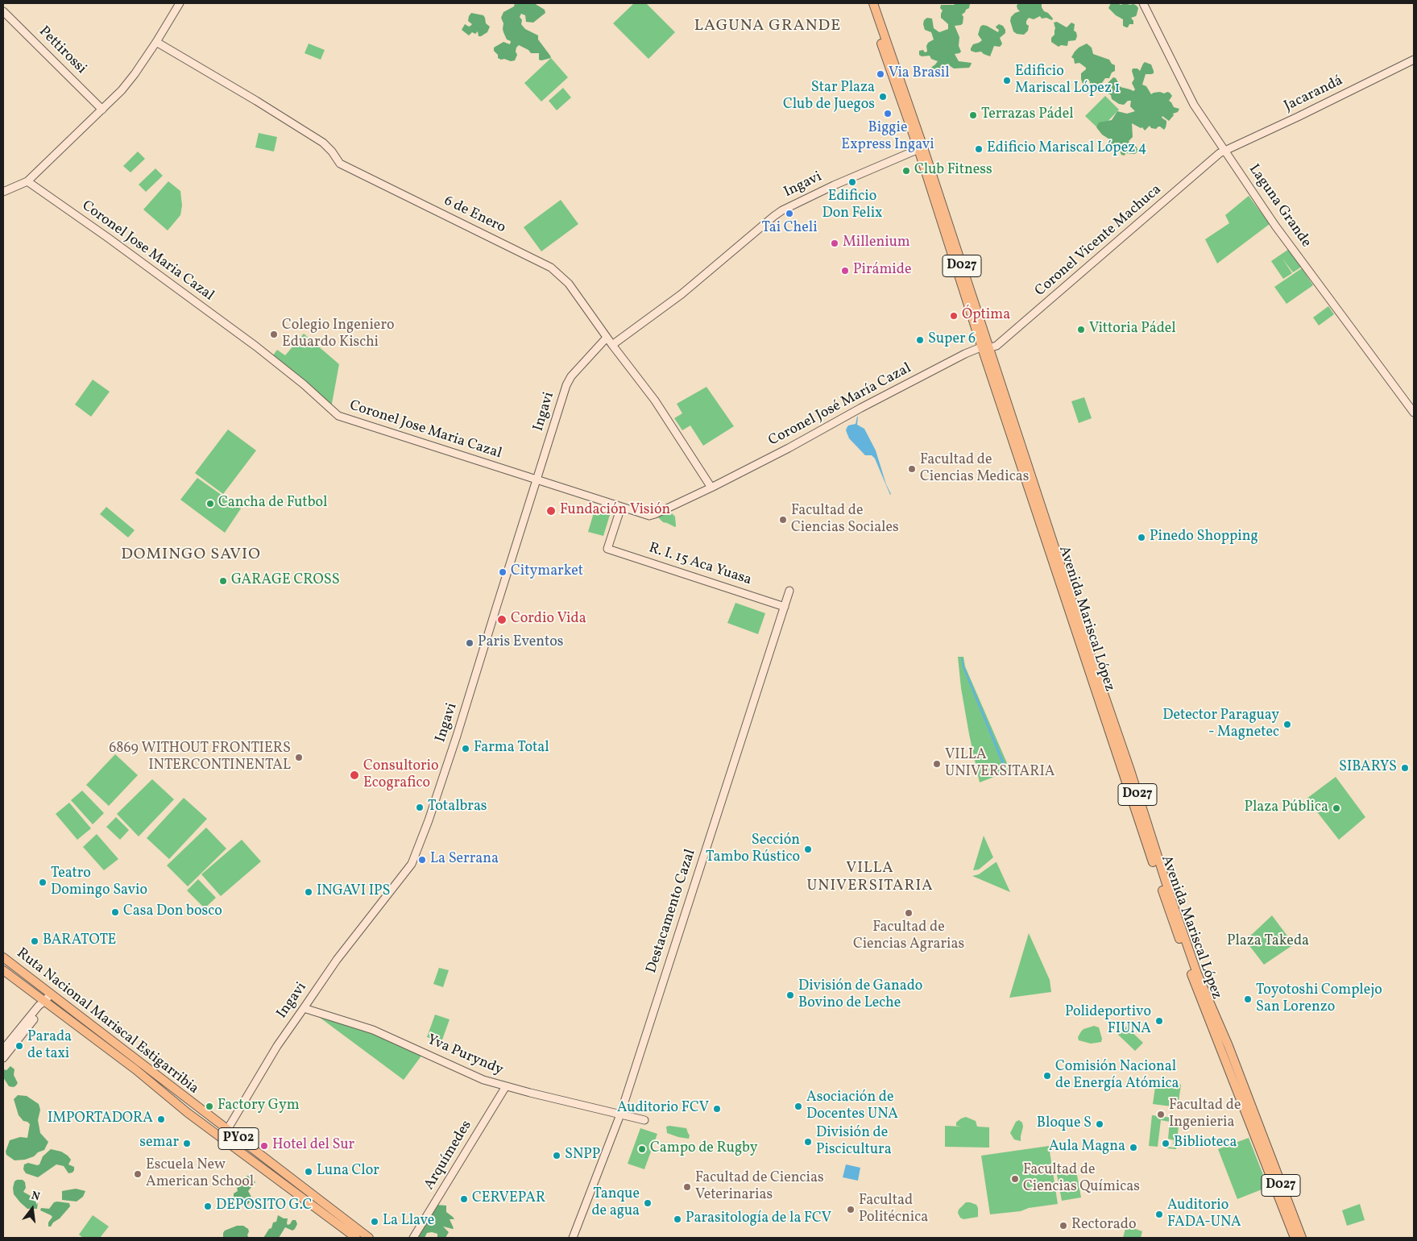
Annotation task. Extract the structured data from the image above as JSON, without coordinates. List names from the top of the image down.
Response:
{
  "streets": {
    "highway": [
      "D027",
      "Avenida Mariscal López",
      "Ruta Nacional Mariscal Estigarribia",
      "PY02"
    ],
    "street": [
      "Pettirossi",
      "Jacarandá",
      "Ingavi",
      "Laguna Grande",
      "6 de Enero",
      "Coronel Vicente Machuca",
      "Coronel Jose Maria Cazal",
      "Coronel José María Cazal",
      "R. I. 15 Aca Yuasa",
      "Destacamento Cazal",
      "Yva Puryndy",
      "Arquímedes"
    ]
  },
  "crossings": [
    ["Jacarandá", "Laguna Grande"],
    ["Jacarandá", "Coronel Vicente Machuca"],
    ["Ingavi", "6 de Enero"],
    ["Ingavi", "Coronel Jose Maria Cazal"],
    ["Ingavi", "Avenida Mariscal López"],
    ["Ingavi", "Ruta Nacional Mariscal Estigarribia"],
    ["Ingavi", "Yva Puryndy"],
    ["Laguna Grande", "Coronel Vicente Machuca"],
    ["6 de Enero", "Coronel Jose Maria Cazal"],
    ["6 de Enero", "Coronel José María Cazal"],
    ["Coronel Vicente Machuca", "Coronel José María Cazal"],
    ["Coronel Vicente Machuca", "Avenida Mariscal López"],
    ["Coronel Jose Maria Cazal", "Coronel José María Cazal"],
    ["Coronel Jose Maria Cazal", "R. I. 15 Aca Yuasa"],
    ["D027", "Avenida Mariscal López"],
    ["Coronel José María Cazal", "Avenida Mariscal López"],
    ["R. I. 15 Aca Yuasa", "Destacamento Cazal"],
    ["Destacamento Cazal", "Yva Puryndy"],
    ["Yva Puryndy", "Arquímedes"]
  ],
  "districts": ["LAGUNA GRANDE", "DOMINGO SAVIO", "VILLA UNIVERSITARIA"],
  "parks": ["Plaza Takeda"],
  "places": [
    "Via Brasil",
    "Edificio Mariscal López 1",
    "Star Plaza Club de Juegos",
    "Biggie Express Ingavi",
    "Terrazas Pádel",
    "Edificio Mariscal López 4",
    "Club Fitness",
    "Edificio Don Felix",
    "Tai Cheli",
    "Millenium",
    "Pirámide",
    "Óptima",
    "Vittoria Pádel",
    "Colegio Ingeniero Eduardo Kischi",
    "Super 6",
    "Facultad de Ciencias Medicas",
    "Cancha de Futbol",
    "Fundación Visión",
    "Facultad de Ciencias Sociales",
    "Pinedo Shopping",
    "Citymarket",
    "GARAGE CROSS",
    "Cordio Vida",
    "Paris Eventos",
    "Detector Paraguay - Magnetec",
    "Farma Total",
    "6869 WITHOUT FRONTIERS INTERCONTINENTAL",
    "VILLA UNIVERSITARIA",
    "SIBARYS",
    "Consultorio Ecografico",
    "Totalbras",
    "Plaza Pública",
    "Sección Tambo Rústico",
    "La Serrana",
    "Teatro Domingo Savio",
    "INGAVI IPS",
    "Casa Don bosco",
    "Facultad de Ciencias Agrarias",
    "BARATOTE",
    "División de Ganado Bovino de Leche",
    "Toyotoshi Complejo San Lorenzo",
    "Polideportivo FIUNA",
    "Parada de taxi",
    "Comisión Nacional de Energía Atómica",
    "Factory Gym",
    "Asociación de Docentes UNA",
    "Auditorio FCV",
    "Facultad de Ingenieria",
    "IMPORTADORA",
    "Bloque S",
    "División de Piscicultura",
    "semar",
    "Biblioteca",
    "Hotel del Sur",
    "Aula Magna",
    "Campo de Rugby",
    "SNPP",
    "Luna Clor",
    "Escuela New American School",
    "Facultad de Ciencias Químicas",
    "Facultad de Ciencias Veterinarias",
    "CERVEPAR",
    "Tanque de agua",
    "DEPOSITO G.C",
    "Facultad Politécnica",
    "Auditorio FADA-UNA",
    "Parasitología de la FCV",
    "La Llave",
    "Rectorado"
  ],
  "north": "top"
}
